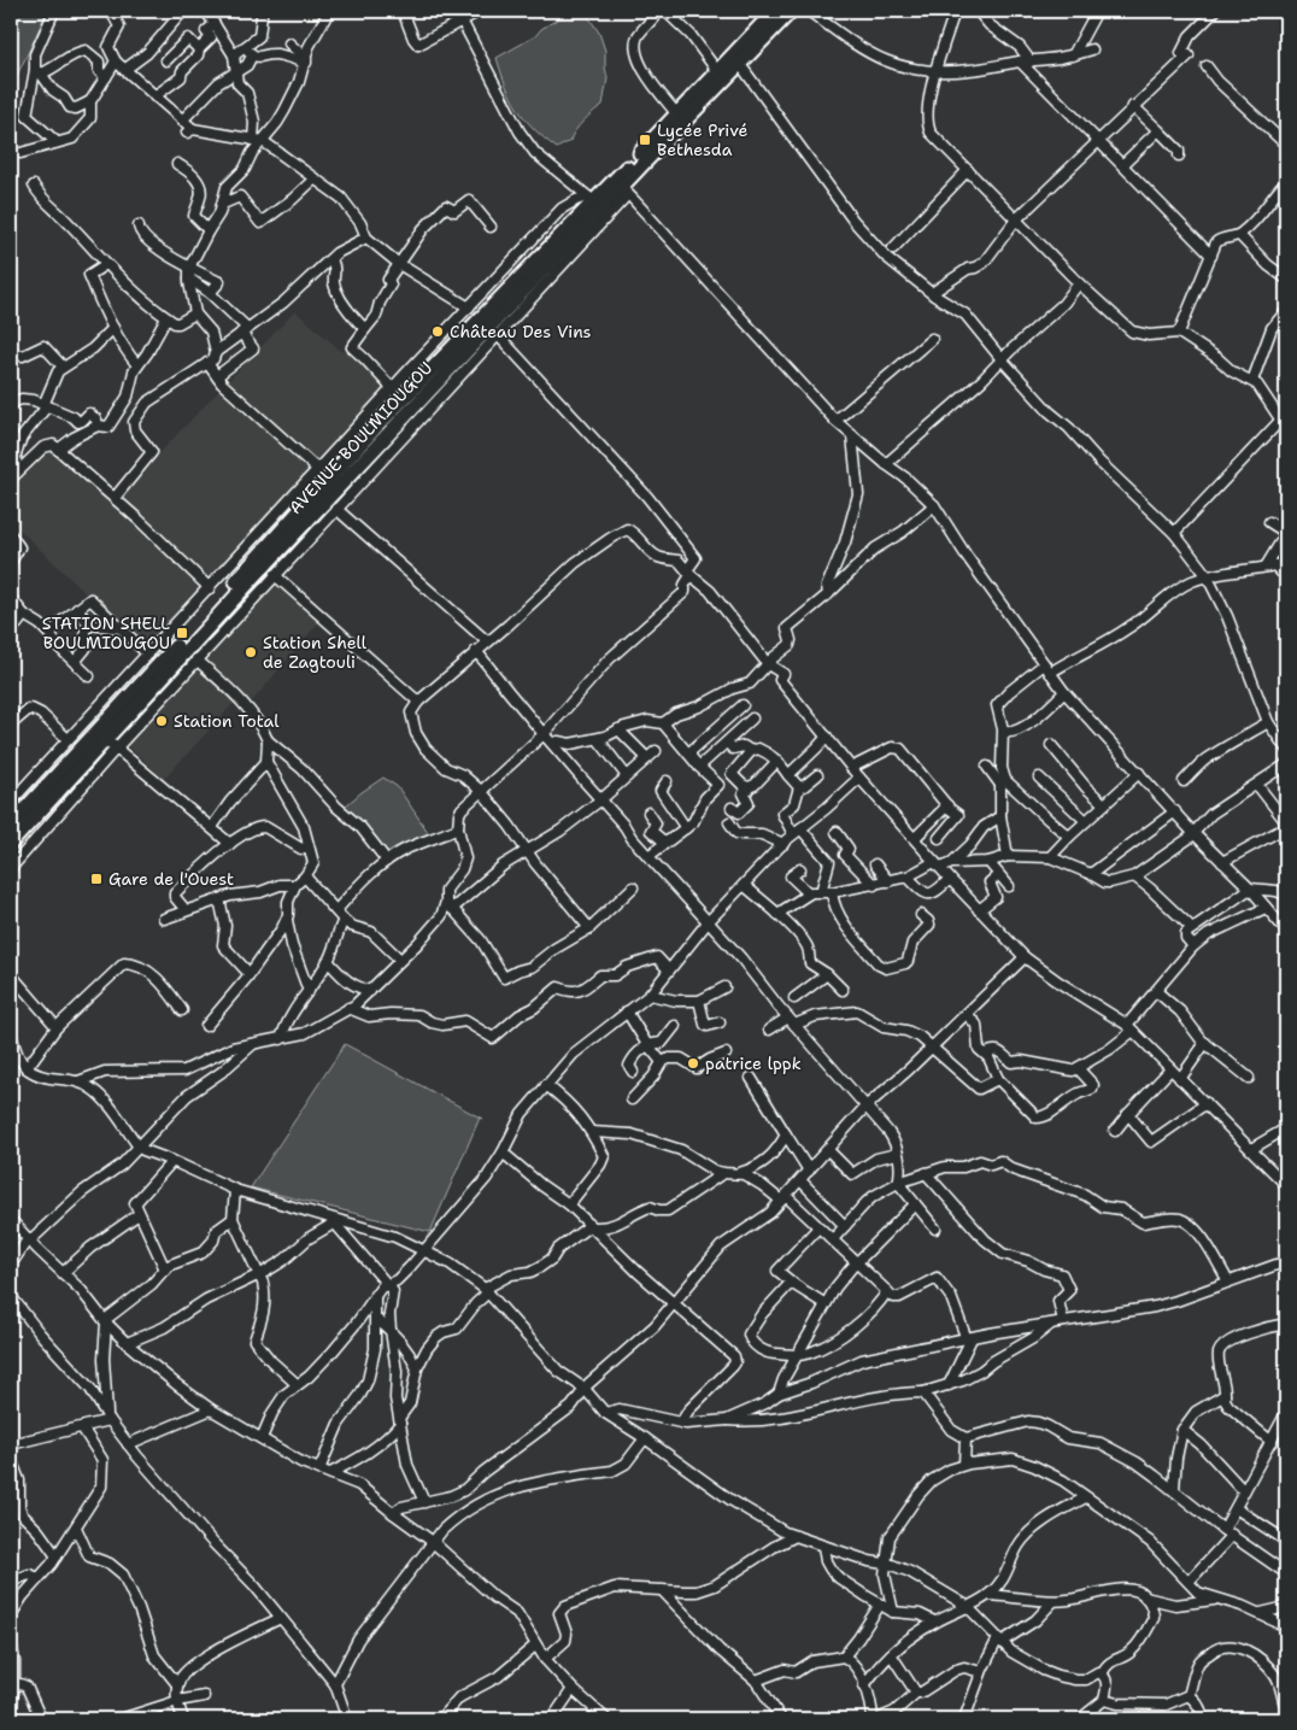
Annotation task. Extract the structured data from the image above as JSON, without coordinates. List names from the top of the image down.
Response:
{
  "streets": {
    "highway": ["AVENUE BOULMIOUGOU"]
  },
  "places": {
    "transit": ["Lycée Privé Bethesda", "STATION SHELL BOULMIOUGOU", "Gare de l'Ouest"],
    "other": [
      "Château Des Vins",
      "Station Shell de Zagtouli",
      "Station Total",
      "patrice lppk"
    ]
  }
}
